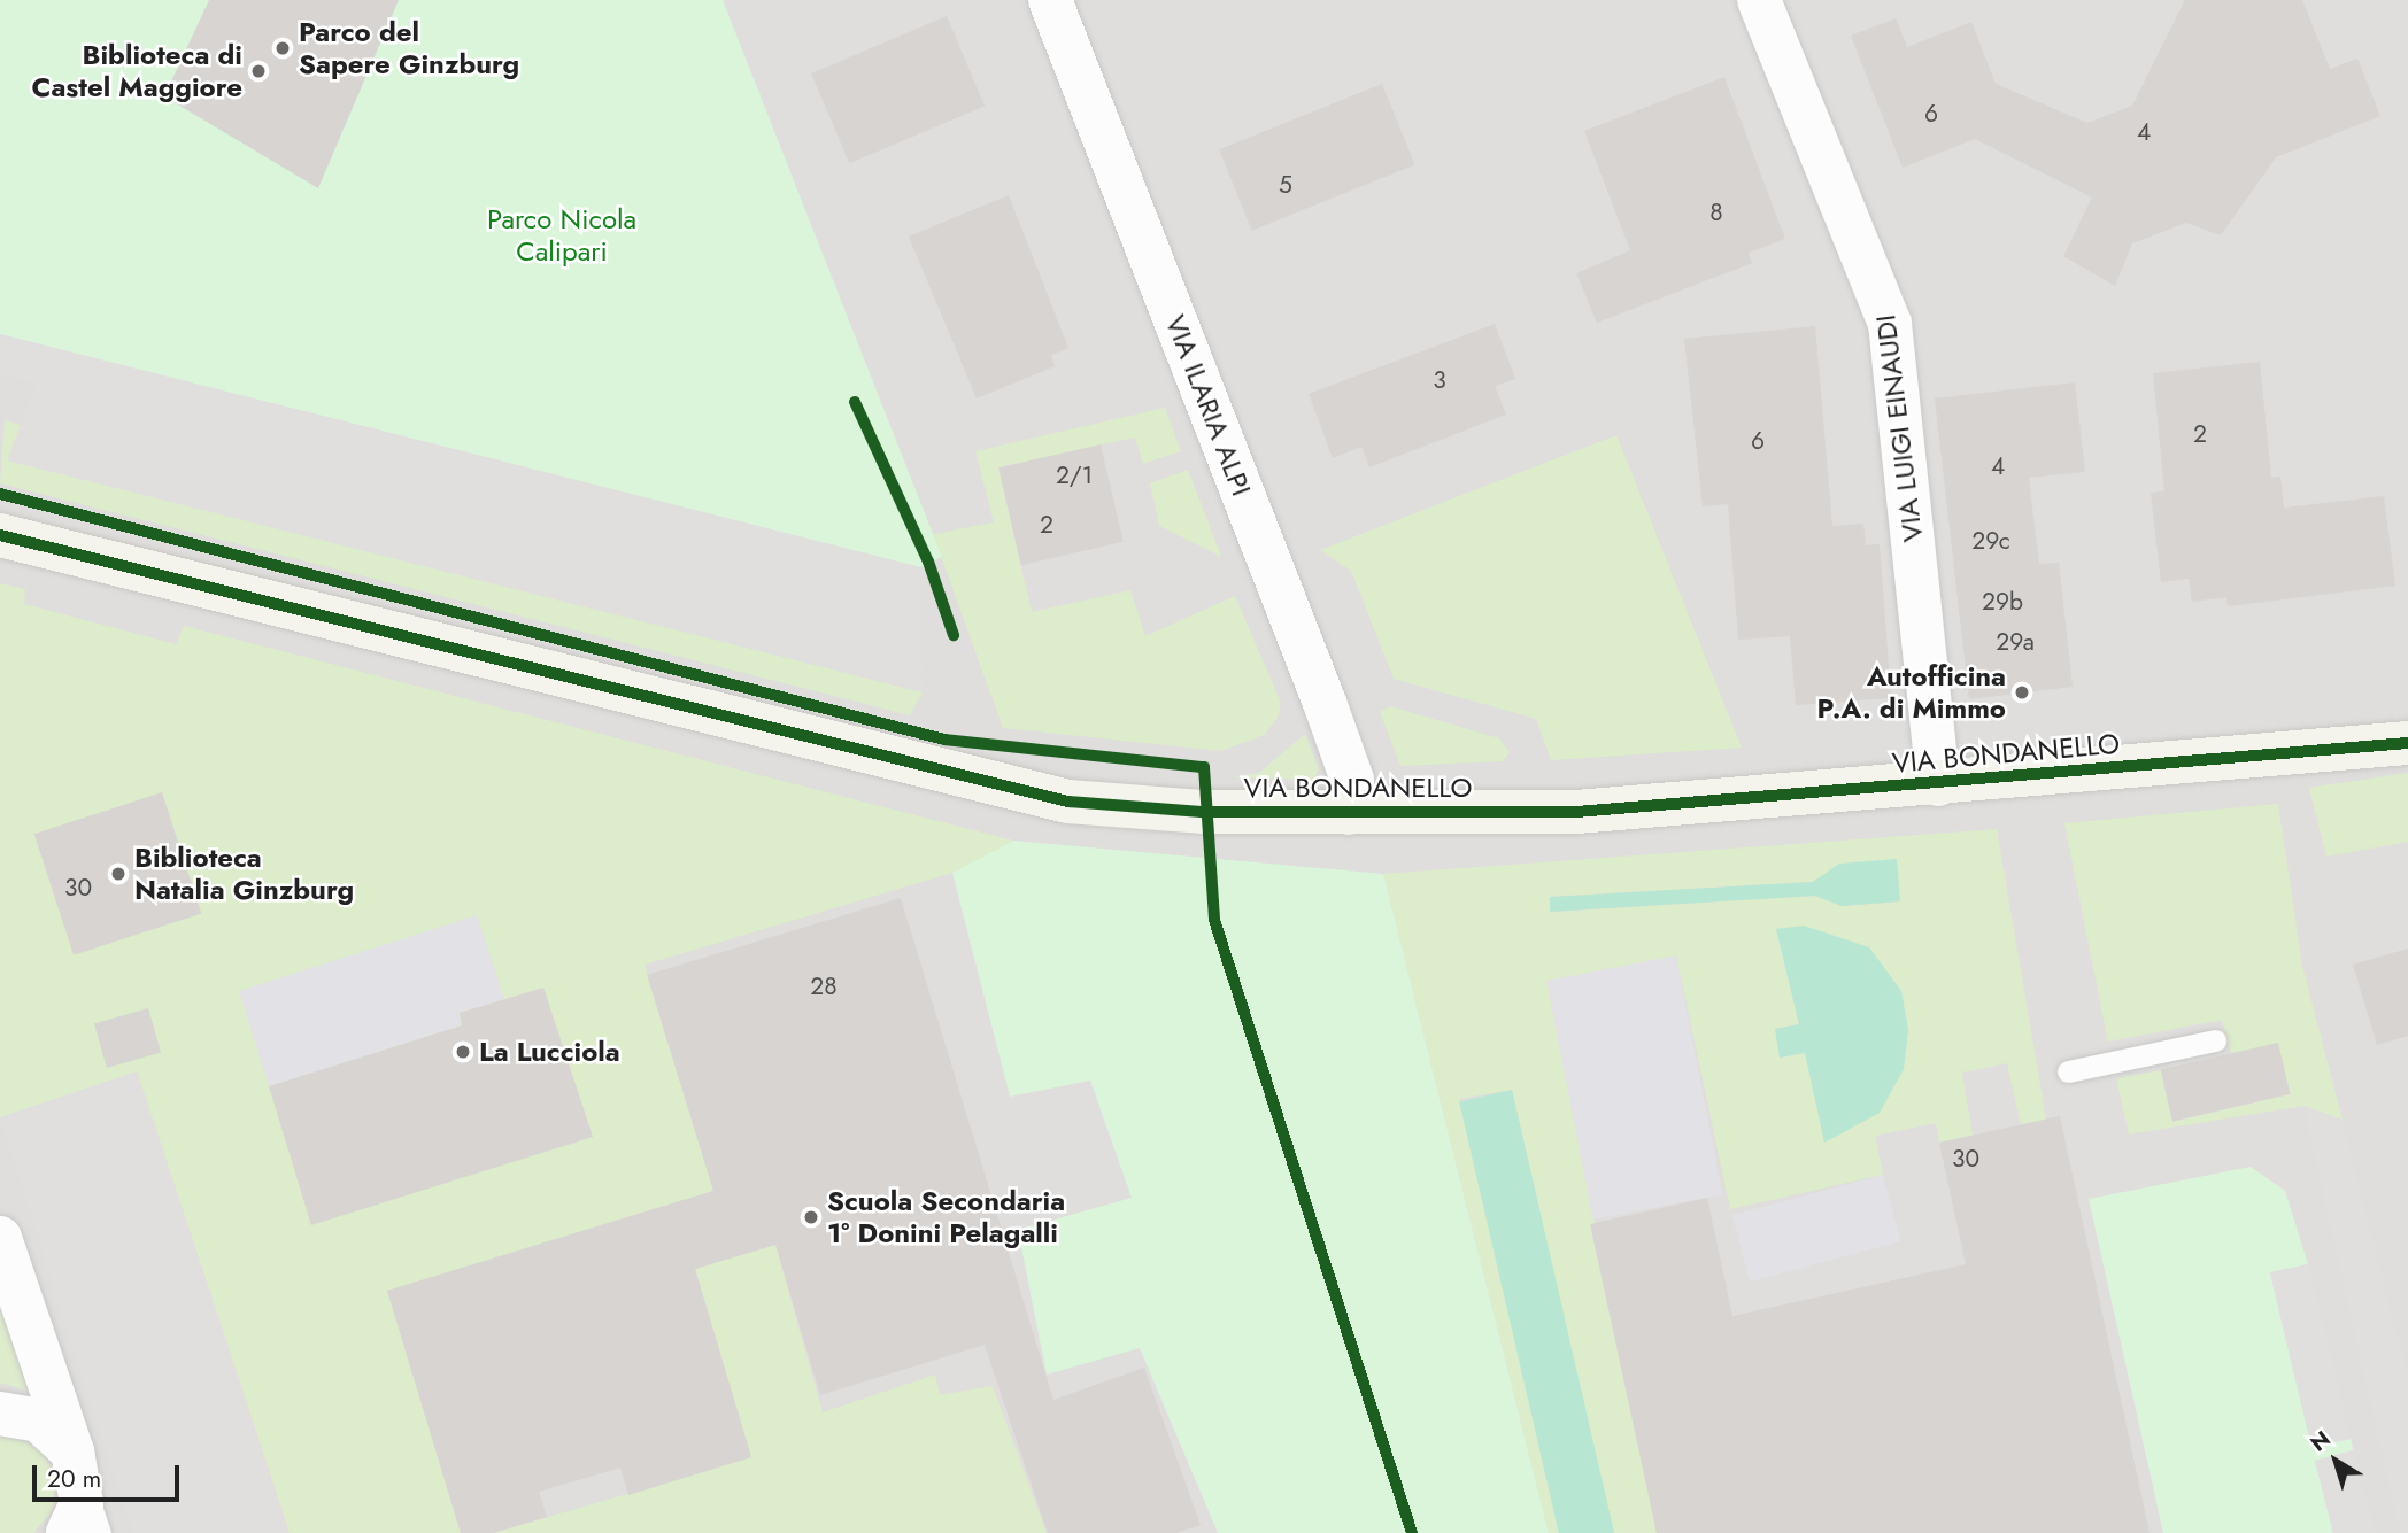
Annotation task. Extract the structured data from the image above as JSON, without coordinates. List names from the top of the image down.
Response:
{
  "streets": {
    "street": ["VIA ILARIA ALPI", "VIA LUIGI EINAUDI", "VIA BONDANELLO"]
  },
  "crossings": [
    ["VIA ILARIA ALPI", "VIA BONDANELLO"],
    ["VIA LUIGI EINAUDI", "VIA BONDANELLO"]
  ],
  "parks": ["Parco Nicola Calipari"],
  "places": [
    "Parco del Sapere Ginzburg",
    "Biblioteca di Castel Maggiore",
    "Autofficina P.A. di Mimmo",
    "Biblioteca Natalia Ginzburg",
    "La Lucciola",
    "Scuola Secondaria 1° Donini Pelagalli"
  ],
  "house_numbers": [
    "6",
    "4",
    "5",
    "8",
    "3",
    "2",
    "6",
    "4",
    "2/1",
    "2",
    "29c",
    "29b",
    "29a",
    "30",
    "28",
    "30"
  ],
  "scale_bar": "20 m",
  "north": "top left"
}
